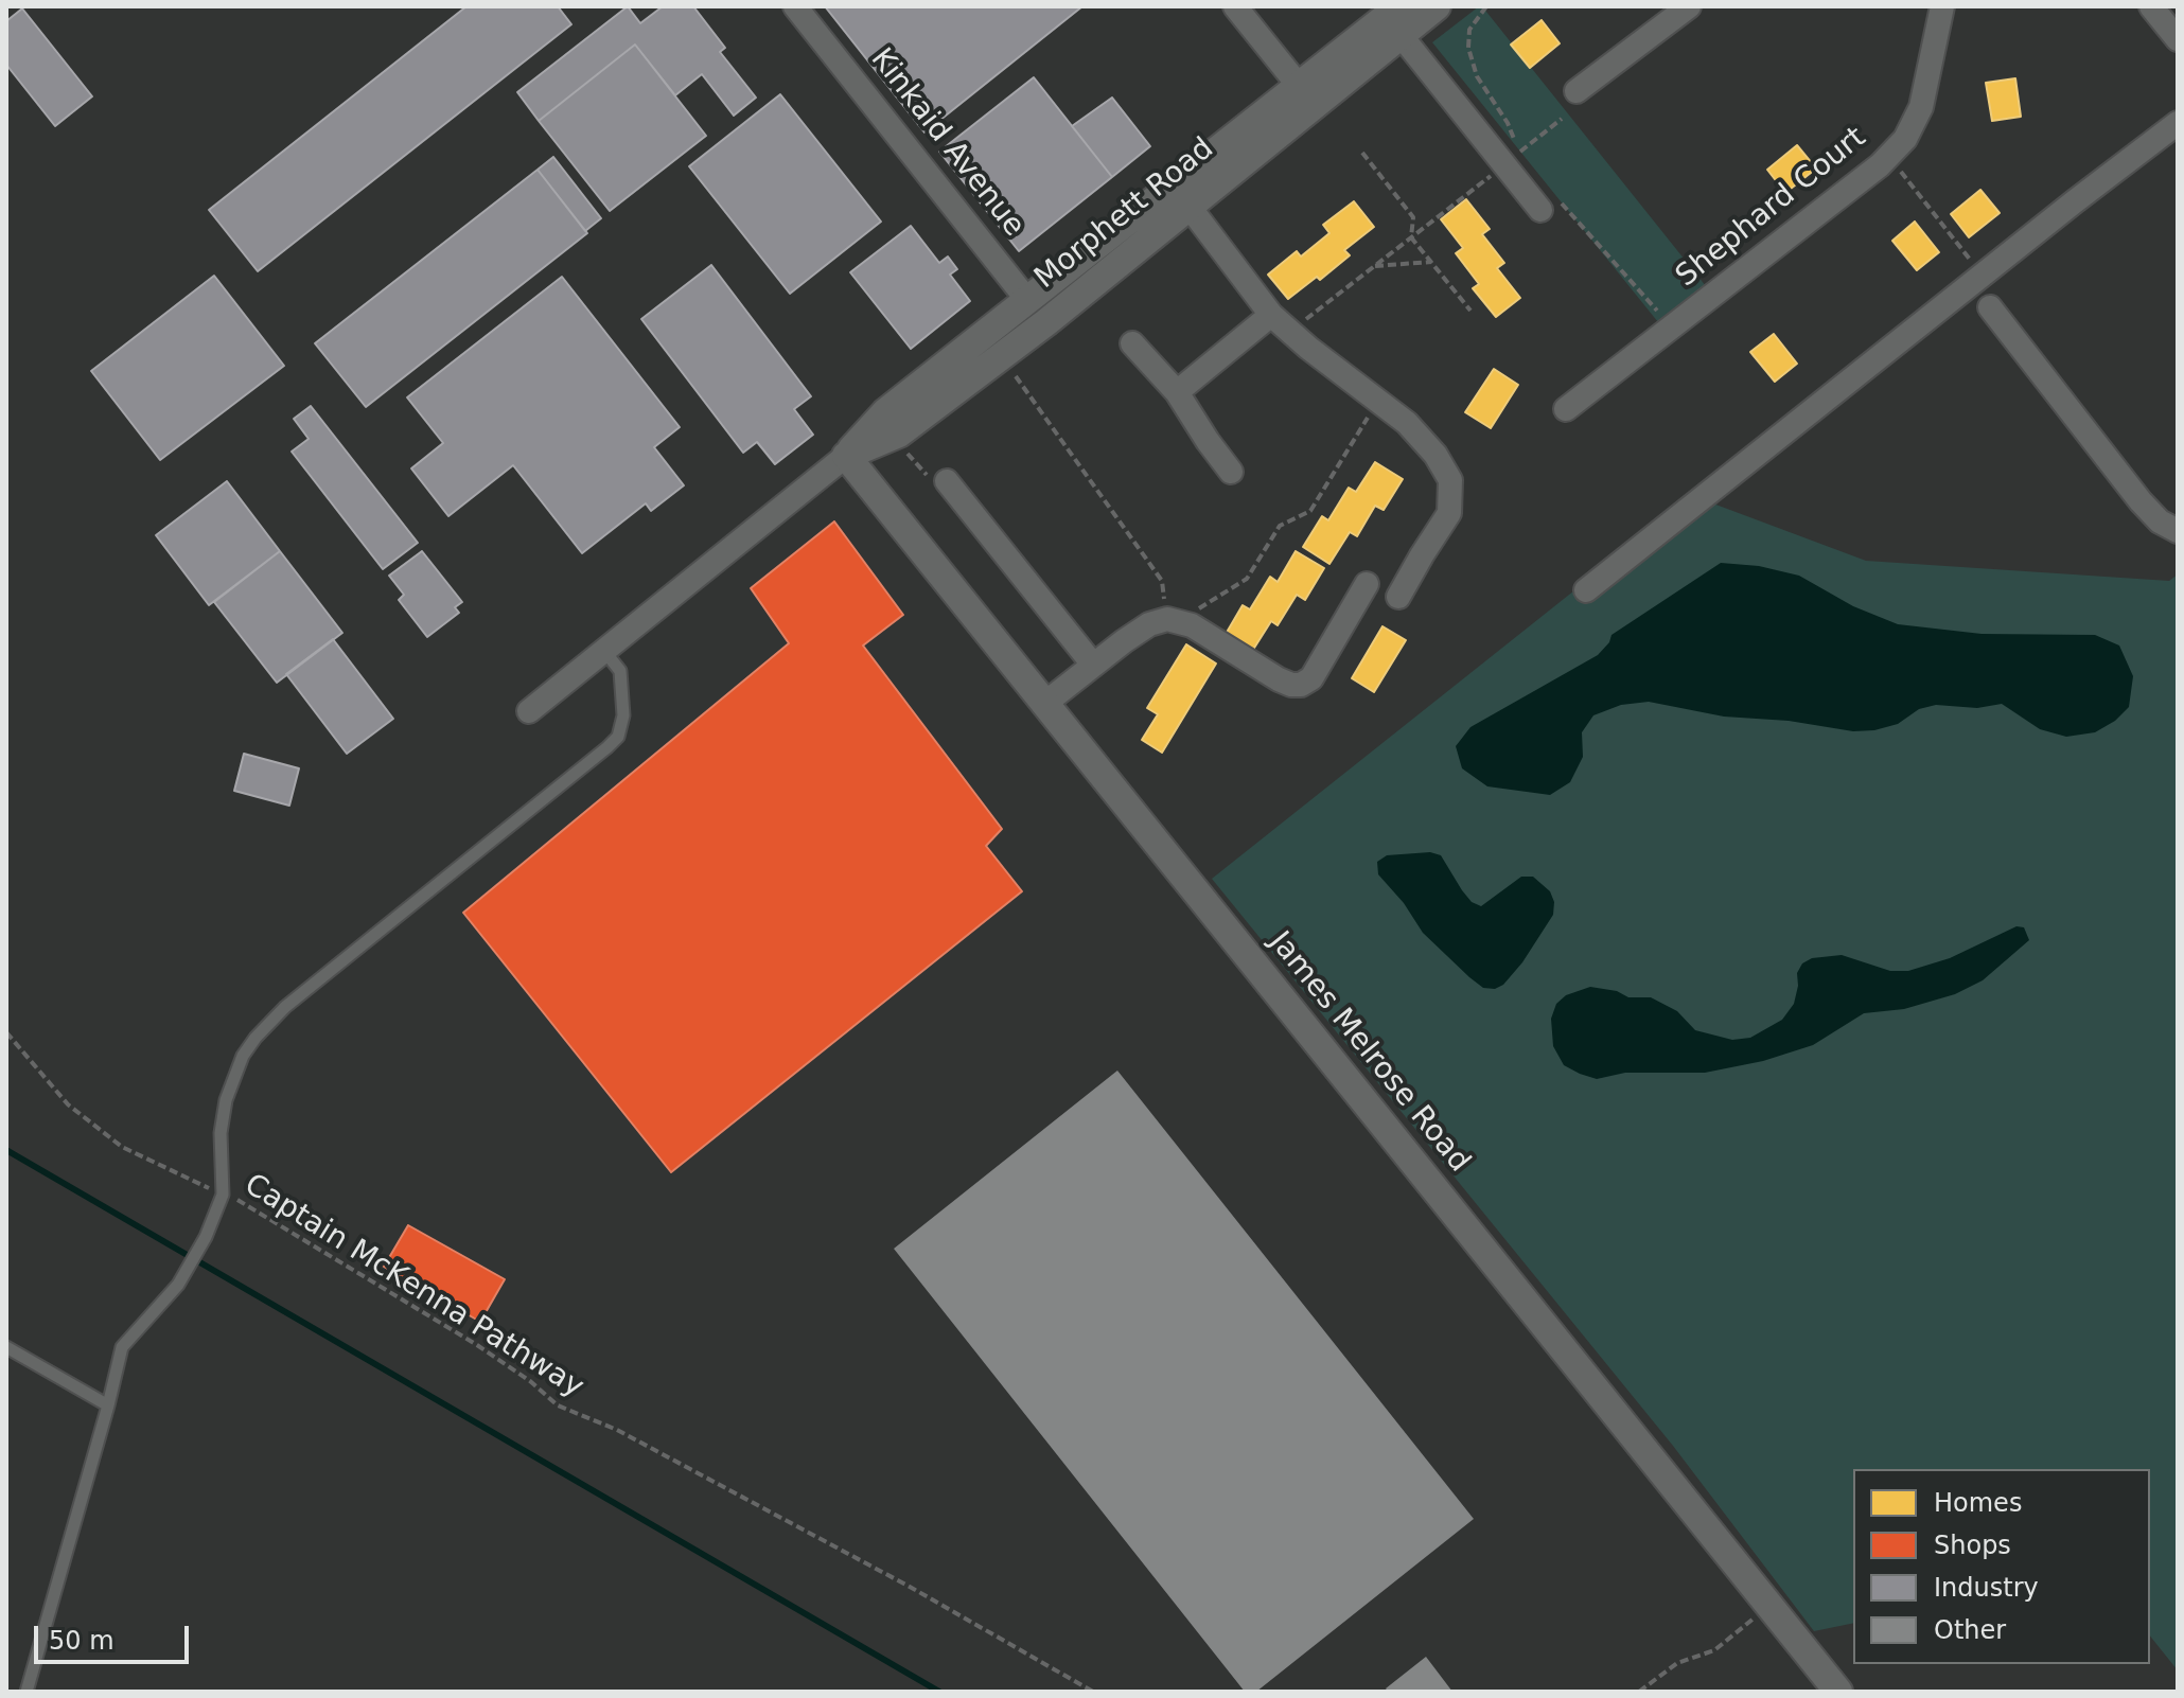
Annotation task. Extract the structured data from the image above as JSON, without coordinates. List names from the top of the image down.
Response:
{
  "streets": {
    "street": [
      "Kinkaid Avenue",
      "Shephard Court",
      "Morphett Road",
      "James Melrose Road"
    ],
    "path": ["Captain McKenna Pathway"]
  },
  "crossings": [
    ["Kinkaid Avenue", "Morphett Road"],
    ["Morphett Road", "James Melrose Road"]
  ],
  "legend": [
    "Homes",
    "Shops",
    "Industry",
    "Other"
  ],
  "scale_bar": "50 m"
}
